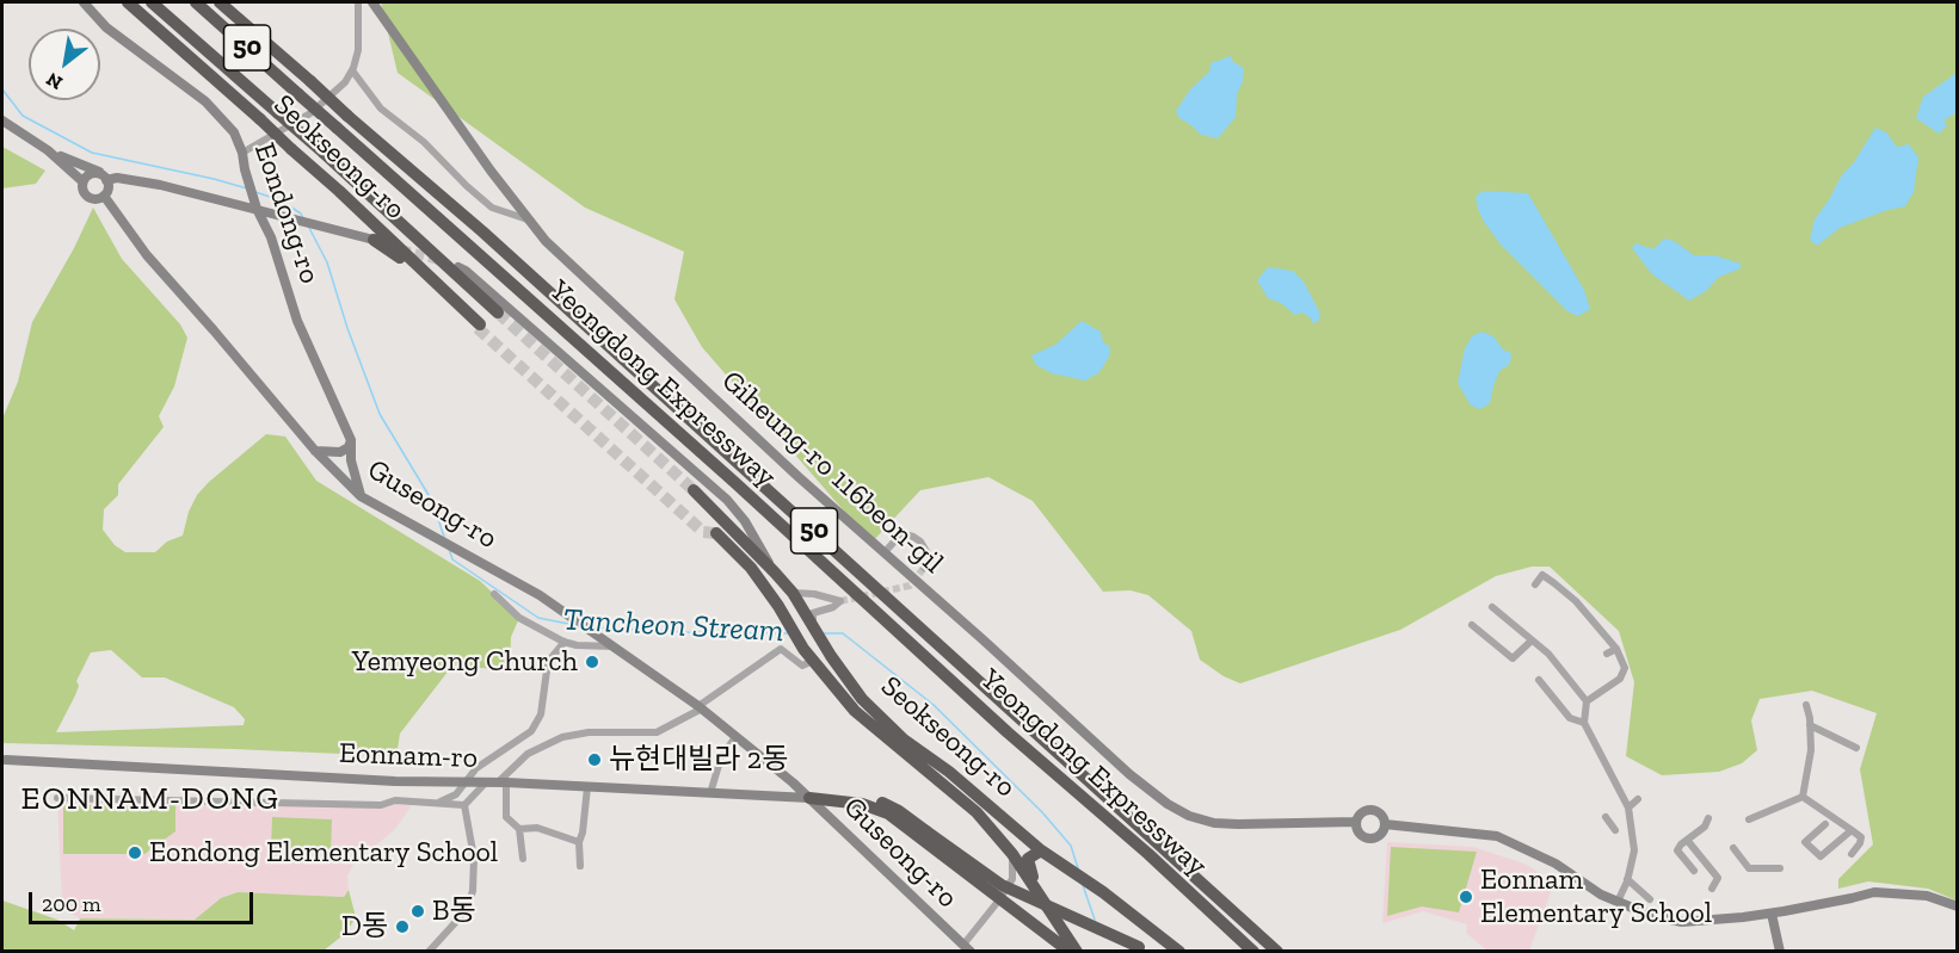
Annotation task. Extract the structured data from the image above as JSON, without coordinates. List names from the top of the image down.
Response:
{
  "streets": {
    "highway": ["50", "Seokseong-ro", "Yeongdong Expressway"],
    "main road": [
      "Eondong-ro",
      "Giheung-ro 116beon-gil",
      "Guseong-ro",
      "Eonnam-ro"
    ]
  },
  "crossings": [
    ["Eondong-ro", "Guseong-ro"],
    ["Guseong-ro", "Eonnam-ro"]
  ],
  "districts": ["EONNAM-DONG"],
  "water": ["Tancheon Stream"],
  "places": [
    "Yemyeong Church",
    "뉴현대빌라 2동",
    "Eondong Elementary School",
    "Eonnam Elementary School",
    "B동",
    "D동"
  ],
  "scale_bar": "200 m",
  "north": "bottom left"
}
